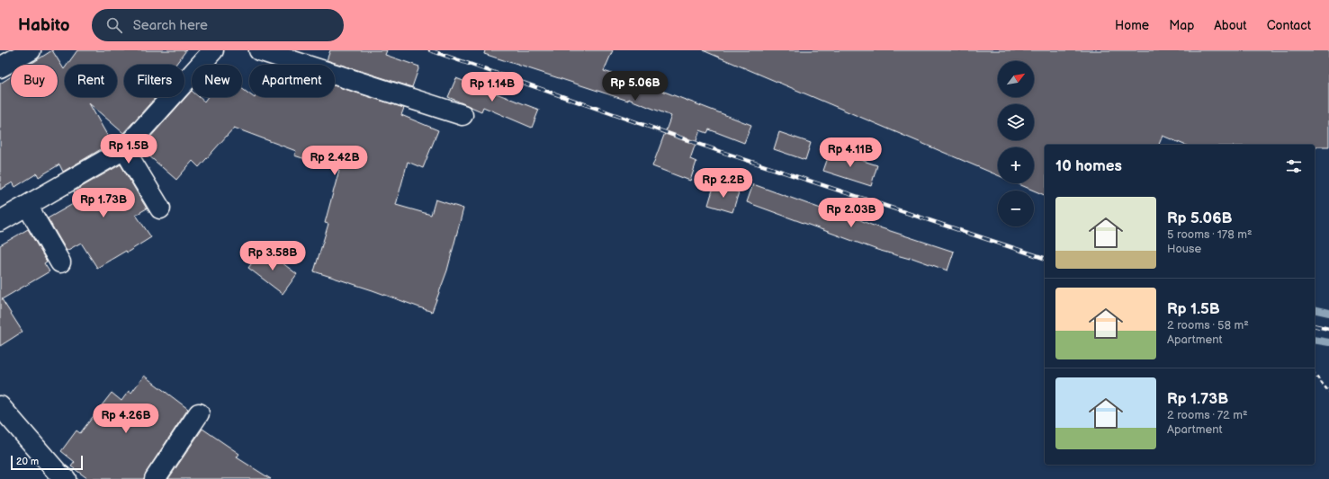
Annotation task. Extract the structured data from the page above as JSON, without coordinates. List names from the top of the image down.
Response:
{
  "scale_bar": "20 m",
  "north": "top right",
  "page": {
    "header": "Habito",
    "search": "Search here",
    "nav": [
      "Home",
      "Map",
      "About",
      "Contact"
    ],
    "map_buttons": ["+", "−"],
    "chip": [
      "Buy",
      "Rent",
      "Filters",
      "New",
      "Apartment"
    ],
    "price": [
      "Rp 5.06B",
      "Rp 1.14B",
      "Rp 1.5B",
      "Rp 4.11B",
      "Rp 2.42B",
      "Rp 2.2B",
      "Rp 1.73B",
      "Rp 2.03B",
      "Rp 3.58B",
      "Rp 4.26B"
    ],
    "heading": "10 homes",
    "list": [
      {
        "name": "Rp 5.06B",
        "note": "5 rooms · 178 m² · House"
      },
      {
        "name": "Rp 1.5B",
        "note": "2 rooms · 58 m² · Apartment"
      },
      {
        "name": "Rp 1.73B",
        "note": "2 rooms · 72 m² · Apartment"
      }
    ],
    "scale": "20 m"
  }
}
